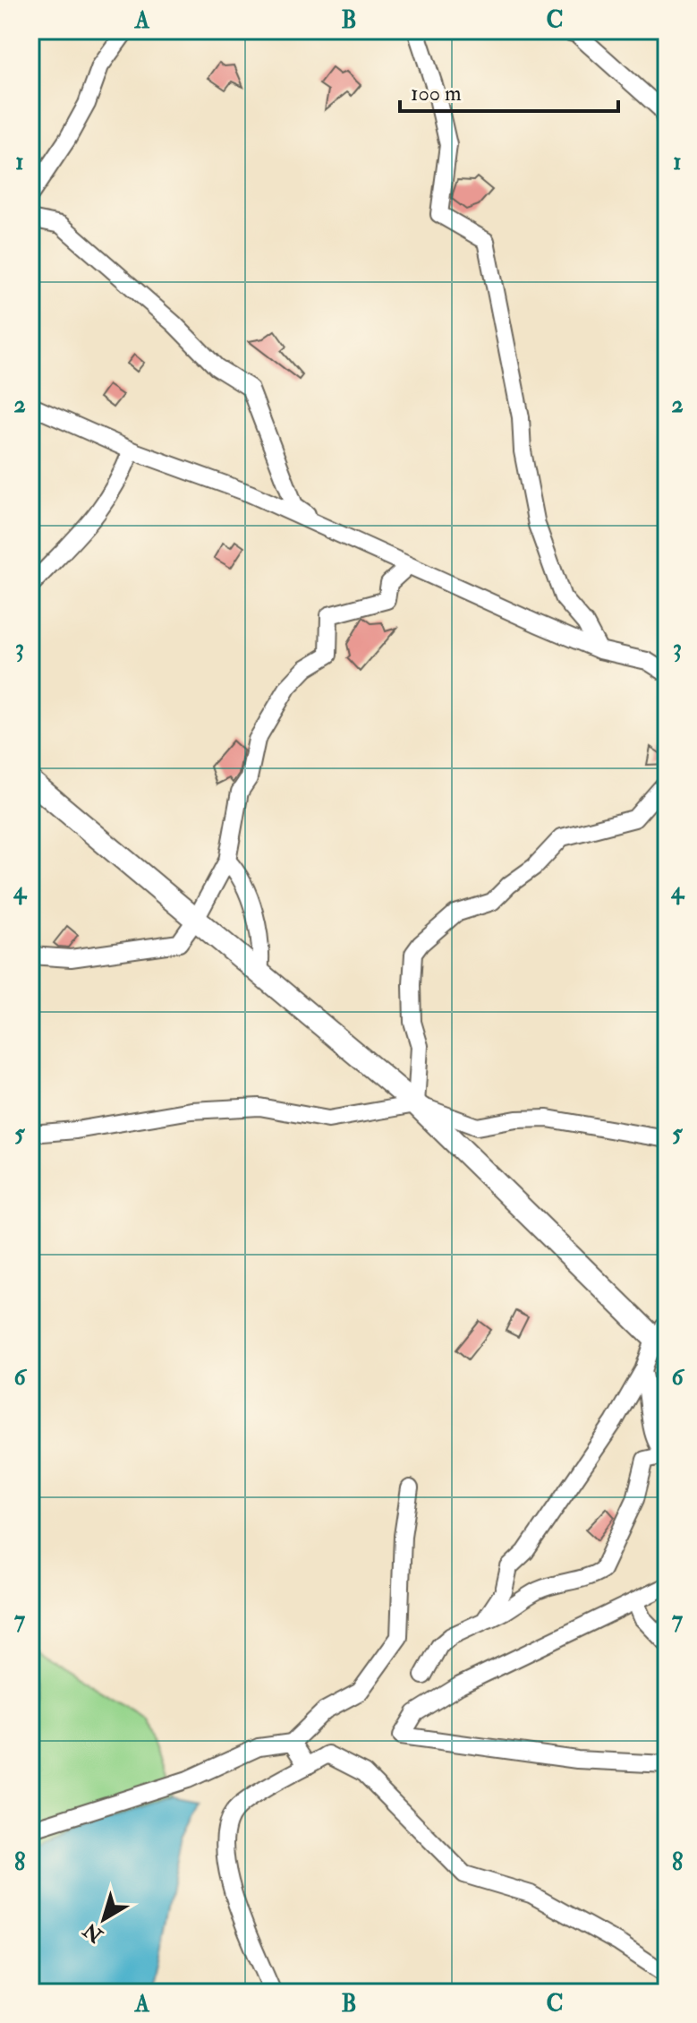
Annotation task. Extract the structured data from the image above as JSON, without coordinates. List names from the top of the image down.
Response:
{
  "scale_bar": "100 m",
  "north": "bottom left",
  "grid": {
    "columns": ["A", "B", "C"],
    "rows": [
      "1",
      "2",
      "3",
      "4",
      "5",
      "6",
      "7",
      "8"
    ]
  }
}
